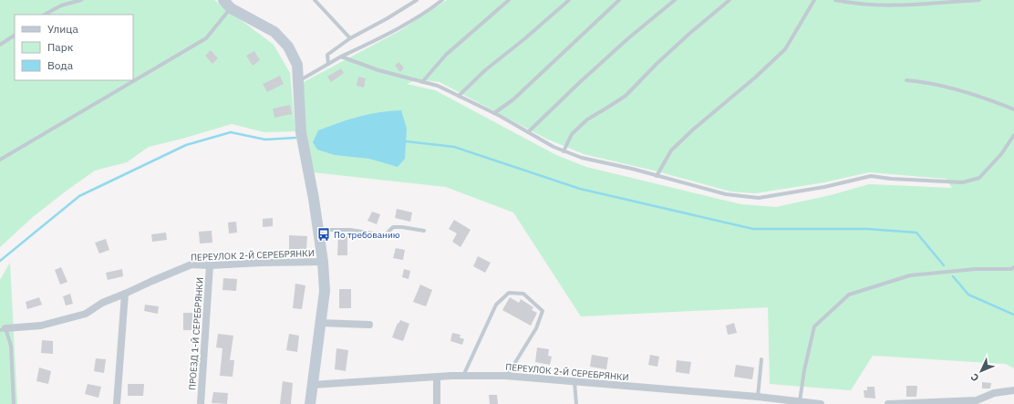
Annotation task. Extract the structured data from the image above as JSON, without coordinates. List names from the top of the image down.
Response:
{
  "streets": {
    "street": ["ПЕРЕУЛОК 2-Й СЕРЕБРЯНКИ", "ПРОЕЗД 1-Й СЕРЕБРЯНКИ"]
  },
  "crossings": [
    ["ПЕРЕУЛОК 2-Й СЕРЕБРЯНКИ", "ПРОЕЗД 1-Й СЕРЕБРЯНКИ"]
  ],
  "places": {
    "bus stop": ["По требованию"]
  },
  "legend": ["Улица", "Парк", "Вода"],
  "north": "bottom left"
}
